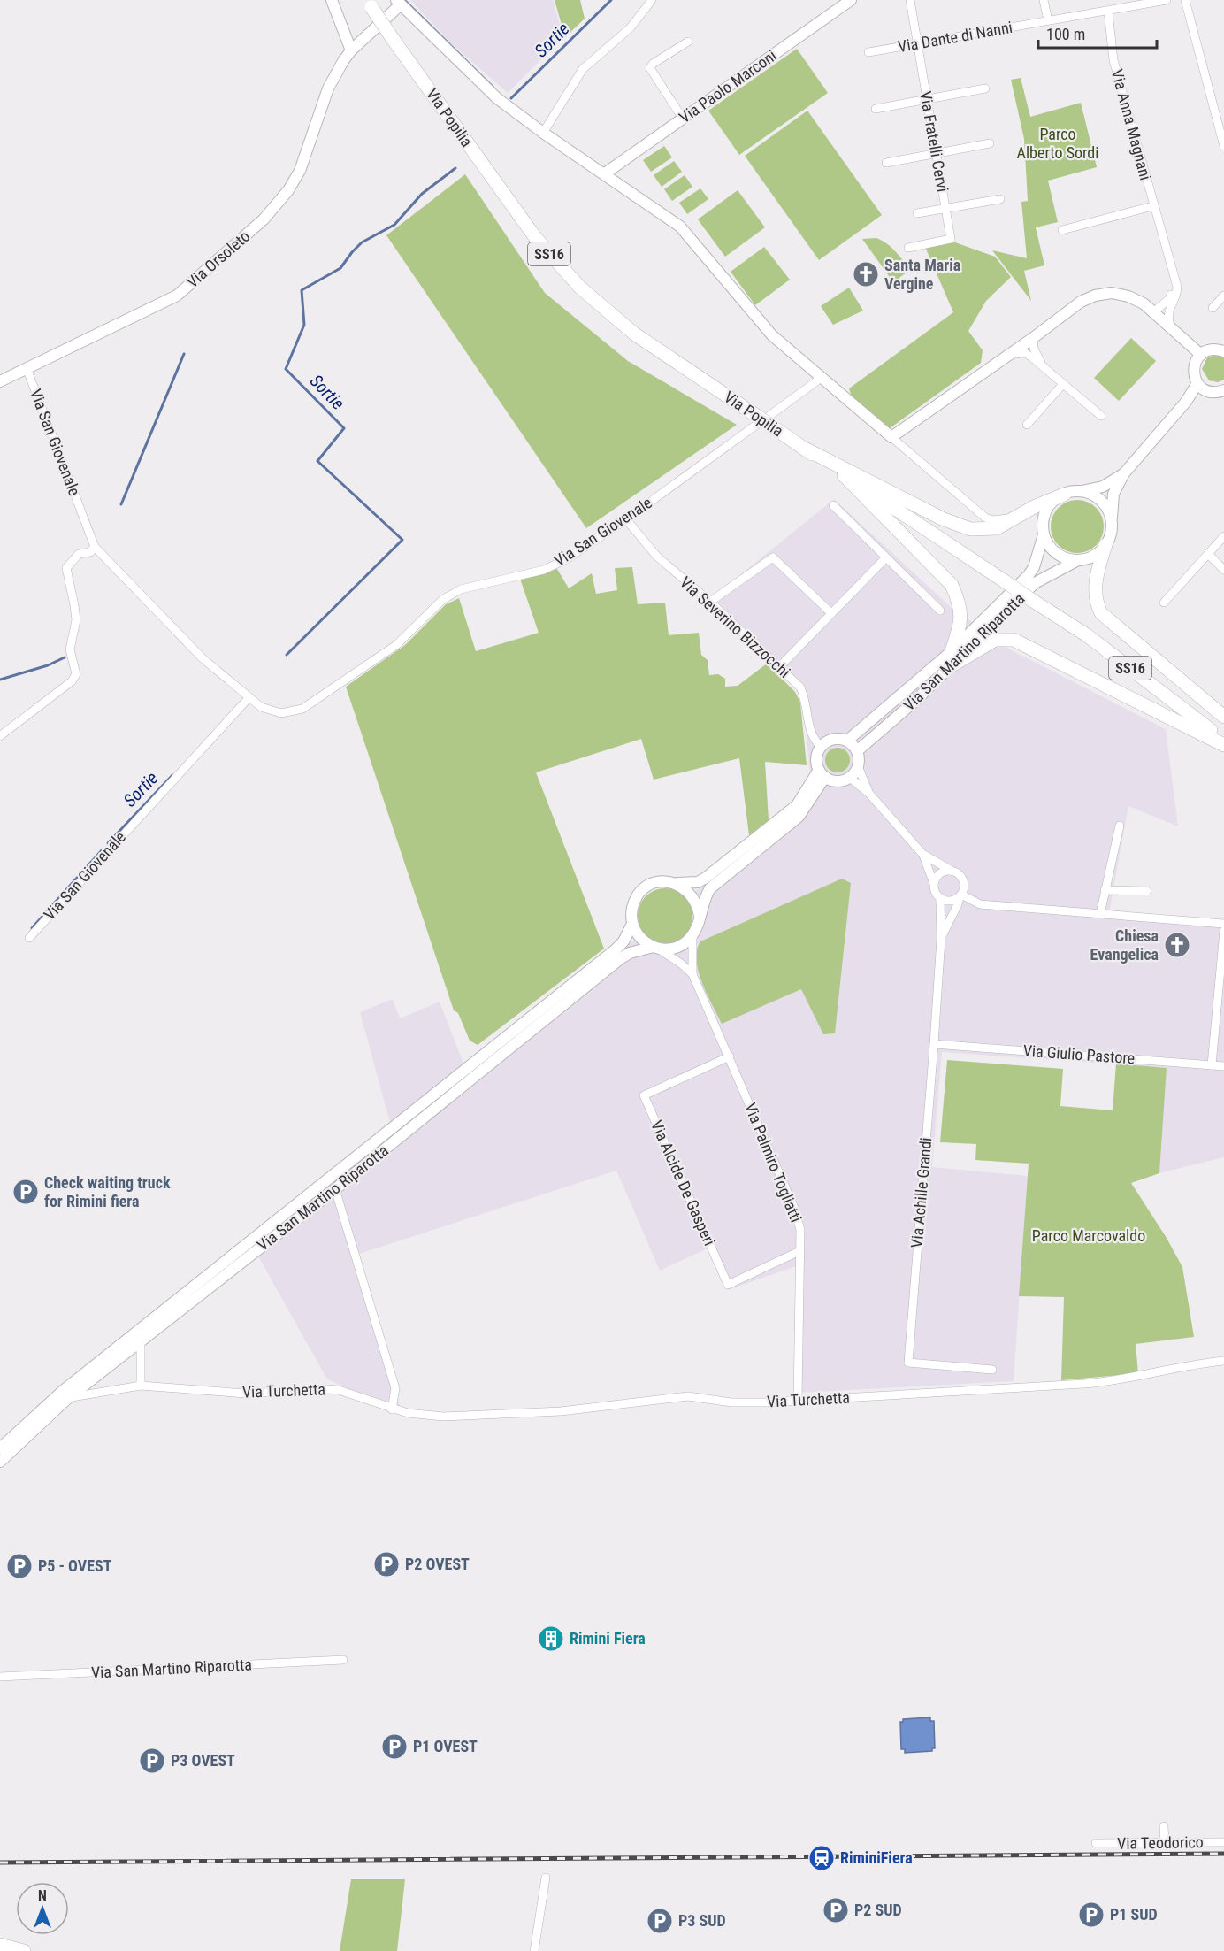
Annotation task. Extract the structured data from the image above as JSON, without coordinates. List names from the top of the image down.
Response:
{
  "streets": {
    "main road": ["Via Popilia", "SS16"],
    "street": [
      "Via Dante di Nanni",
      "Via Paolo Marconi",
      "Via Anna Magnani",
      "Via Fratelli Cervi",
      "Via Orsoleto",
      "Via San Giovenale",
      "Via Severino Bizzocchi",
      "Via San Martino Riparotta",
      "Via Giulio Pastore",
      "Via Palmiro Togliatti",
      "Via Alcide De Gasperi",
      "Via Achille Grandi",
      "Via Turchetta",
      "Via Teodorico"
    ]
  },
  "crossings": [
    ["Via Dante di Nanni", "Via Anna Magnani"],
    ["Via Dante di Nanni", "Via Fratelli Cervi"],
    ["Via Popilia", "Via San Giovenale"],
    ["Via Orsoleto", "Via San Giovenale"],
    ["Via San Giovenale", "Via Severino Bizzocchi"],
    ["Via Severino Bizzocchi", "Via San Martino Riparotta"],
    ["Via Severino Bizzocchi", "Via Achille Grandi"],
    ["Via San Martino Riparotta", "Via Palmiro Togliatti"],
    ["Via San Martino Riparotta", "Via Achille Grandi"],
    ["Via San Martino Riparotta", "Via Turchetta"],
    ["Via Giulio Pastore", "Via Achille Grandi"],
    ["Via Palmiro Togliatti", "Via Alcide De Gasperi"],
    ["Via Palmiro Togliatti", "Via Turchetta"]
  ],
  "water": ["Sortie"],
  "parks": ["Parco Alberto Sordi", "Parco Marcovaldo"],
  "places": {
    "church": ["Santa Maria Vergine", "Chiesa Evangelica"],
    "parking": [
      "Check waiting truck for Rimini fiera",
      "P2 OVEST",
      "P5 - OVEST",
      "P1 OVEST",
      "P3 OVEST",
      "P2 SUD",
      "P1 SUD",
      "P3 SUD"
    ],
    "building": ["Rimini Fiera"],
    "station": ["RiminiFiera"]
  },
  "scale_bar": "100 m",
  "north": "top"
}
